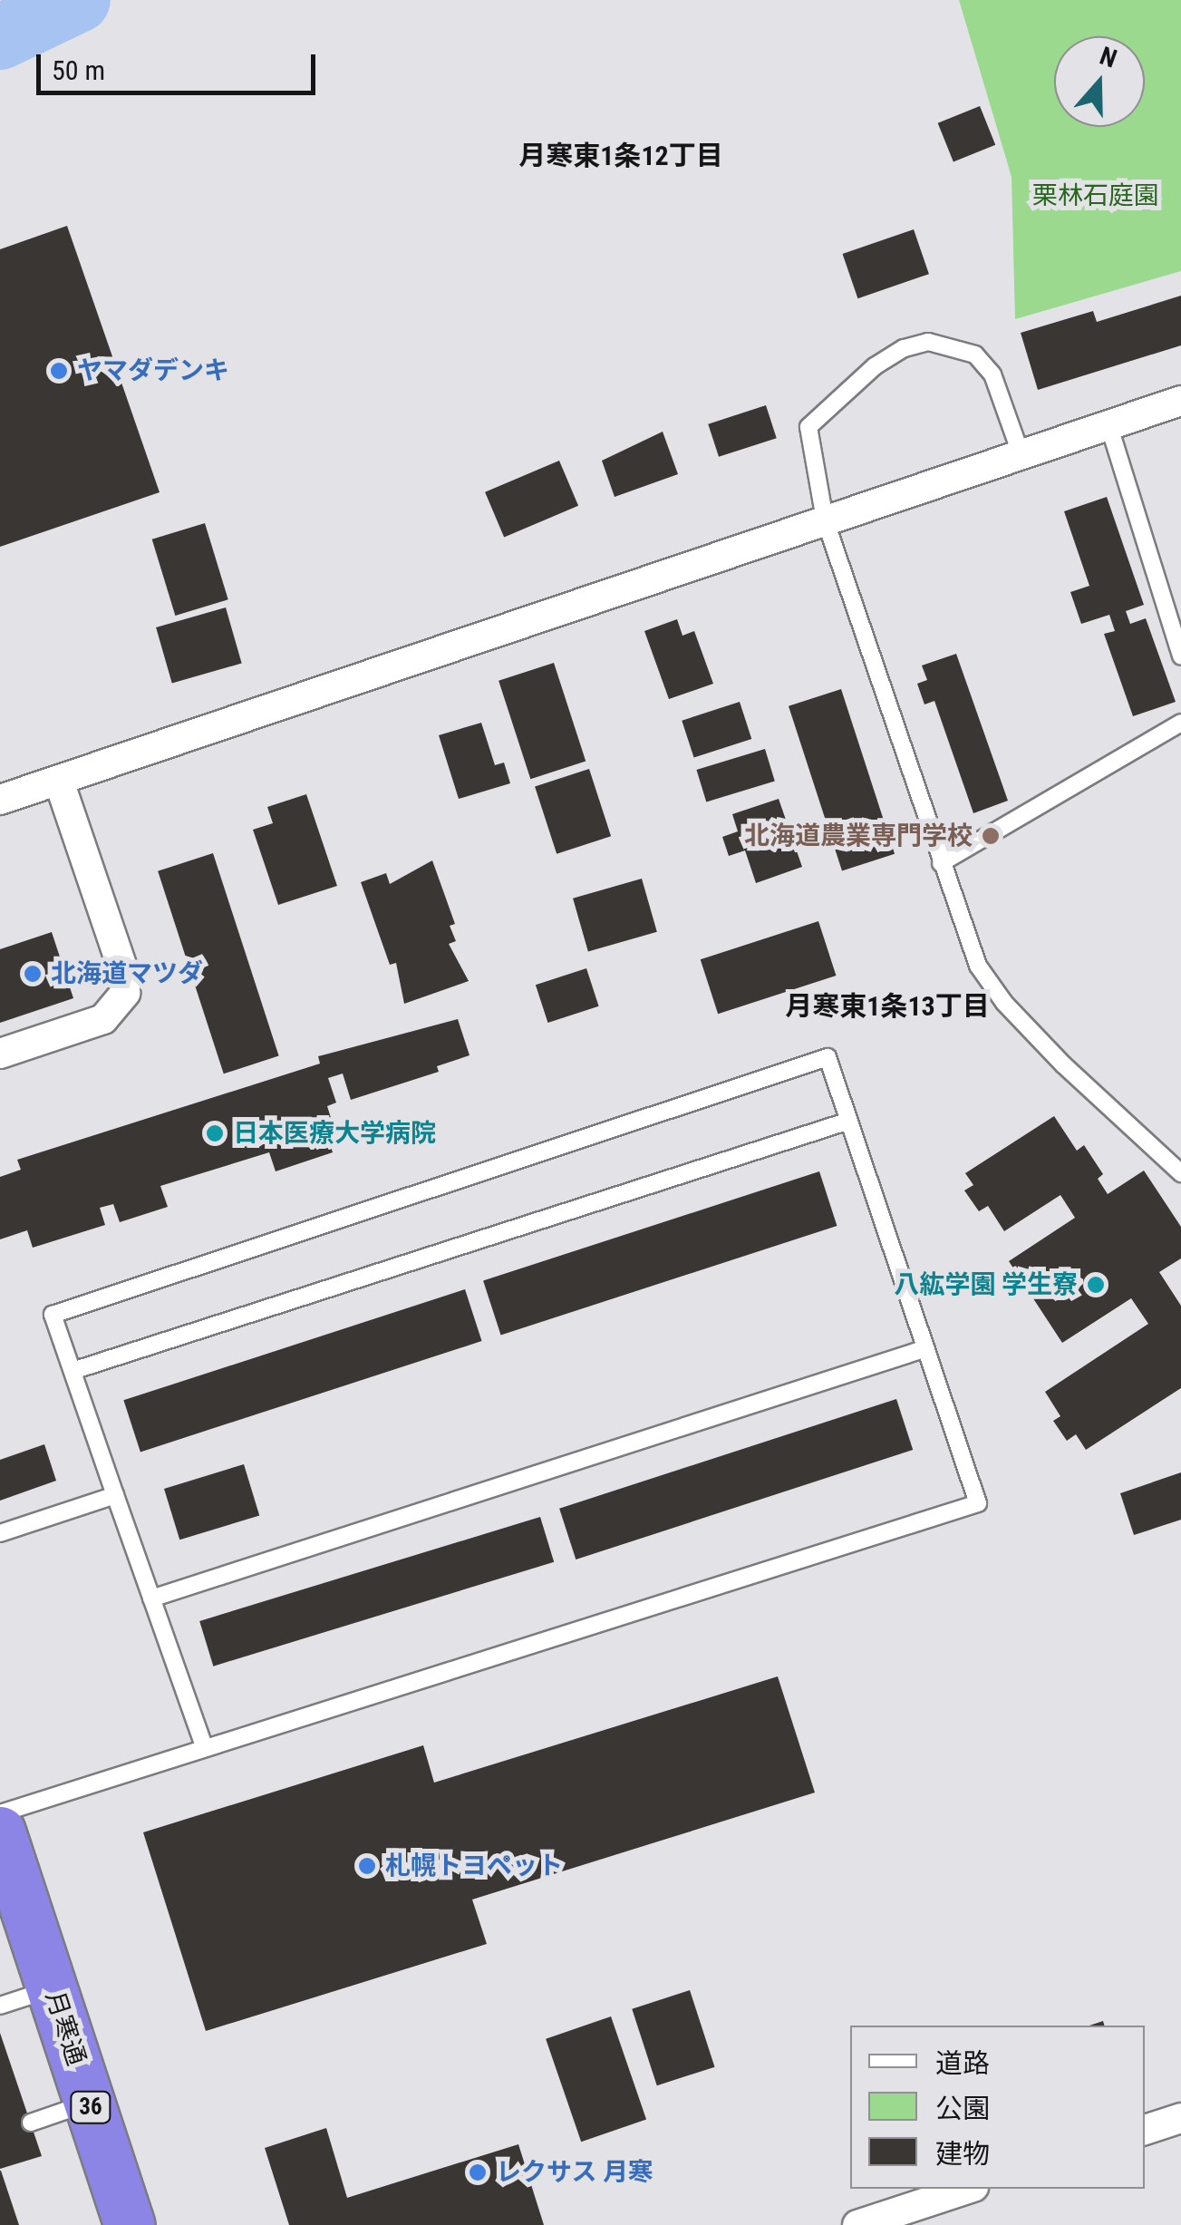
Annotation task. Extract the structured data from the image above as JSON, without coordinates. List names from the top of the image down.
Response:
{
  "streets": {
    "highway": ["月寒通", "36"]
  },
  "districts": ["月寒東1条12丁目", "月寒東1条13丁目"],
  "parks": ["栗林石庭園"],
  "places": [
    "ヤマダデンキ",
    "北海道農業専門学校",
    "北海道マツダ",
    "日本医療大学病院",
    "八紘学園 学生寮",
    "札幌トヨペット",
    "レクサス 月寒"
  ],
  "legend": ["道路", "公園", "建物"],
  "scale_bar": "50 m",
  "north": "top"
}
